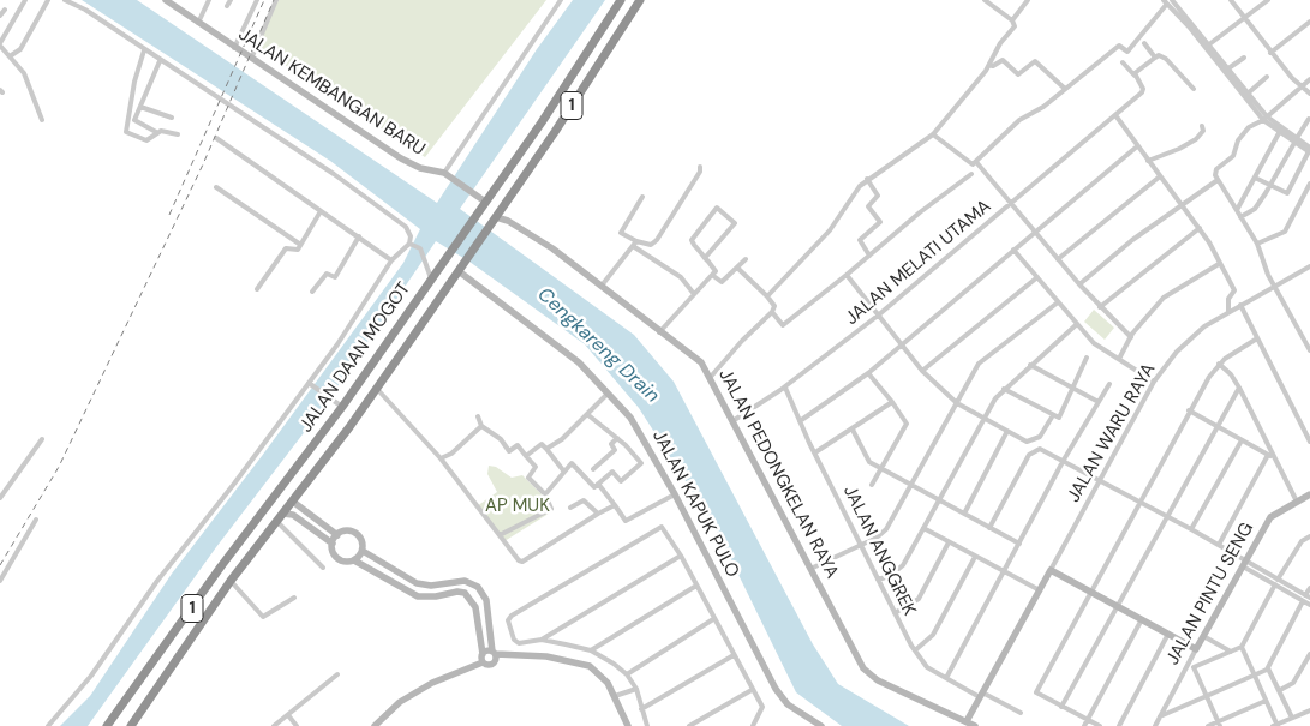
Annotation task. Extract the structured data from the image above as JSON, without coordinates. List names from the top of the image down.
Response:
{
  "streets": {
    "highway": ["1", "JALAN DAAN MOGOT"],
    "main road": [
      "JALAN KEMBANGAN BARU",
      "JALAN PEDONGKELAN RAYA",
      "JALAN KAPUK PULO",
      "JALAN PINTU SENG"
    ],
    "street": ["JALAN MELATI UTAMA", "JALAN WARU RAYA", "JALAN ANGGREK"]
  },
  "crossings": [
    ["JALAN KEMBANGAN BARU", "JALAN DAAN MOGOT"],
    ["JALAN MELATI UTAMA", "JALAN PEDONGKELAN RAYA"],
    ["JALAN MELATI UTAMA", "JALAN ANGGREK"],
    ["JALAN DAAN MOGOT", "JALAN PEDONGKELAN RAYA"],
    ["JALAN DAAN MOGOT", "JALAN KAPUK PULO"]
  ],
  "water": ["Cengkareng Drain"],
  "parks": ["AP MUK"]
}
